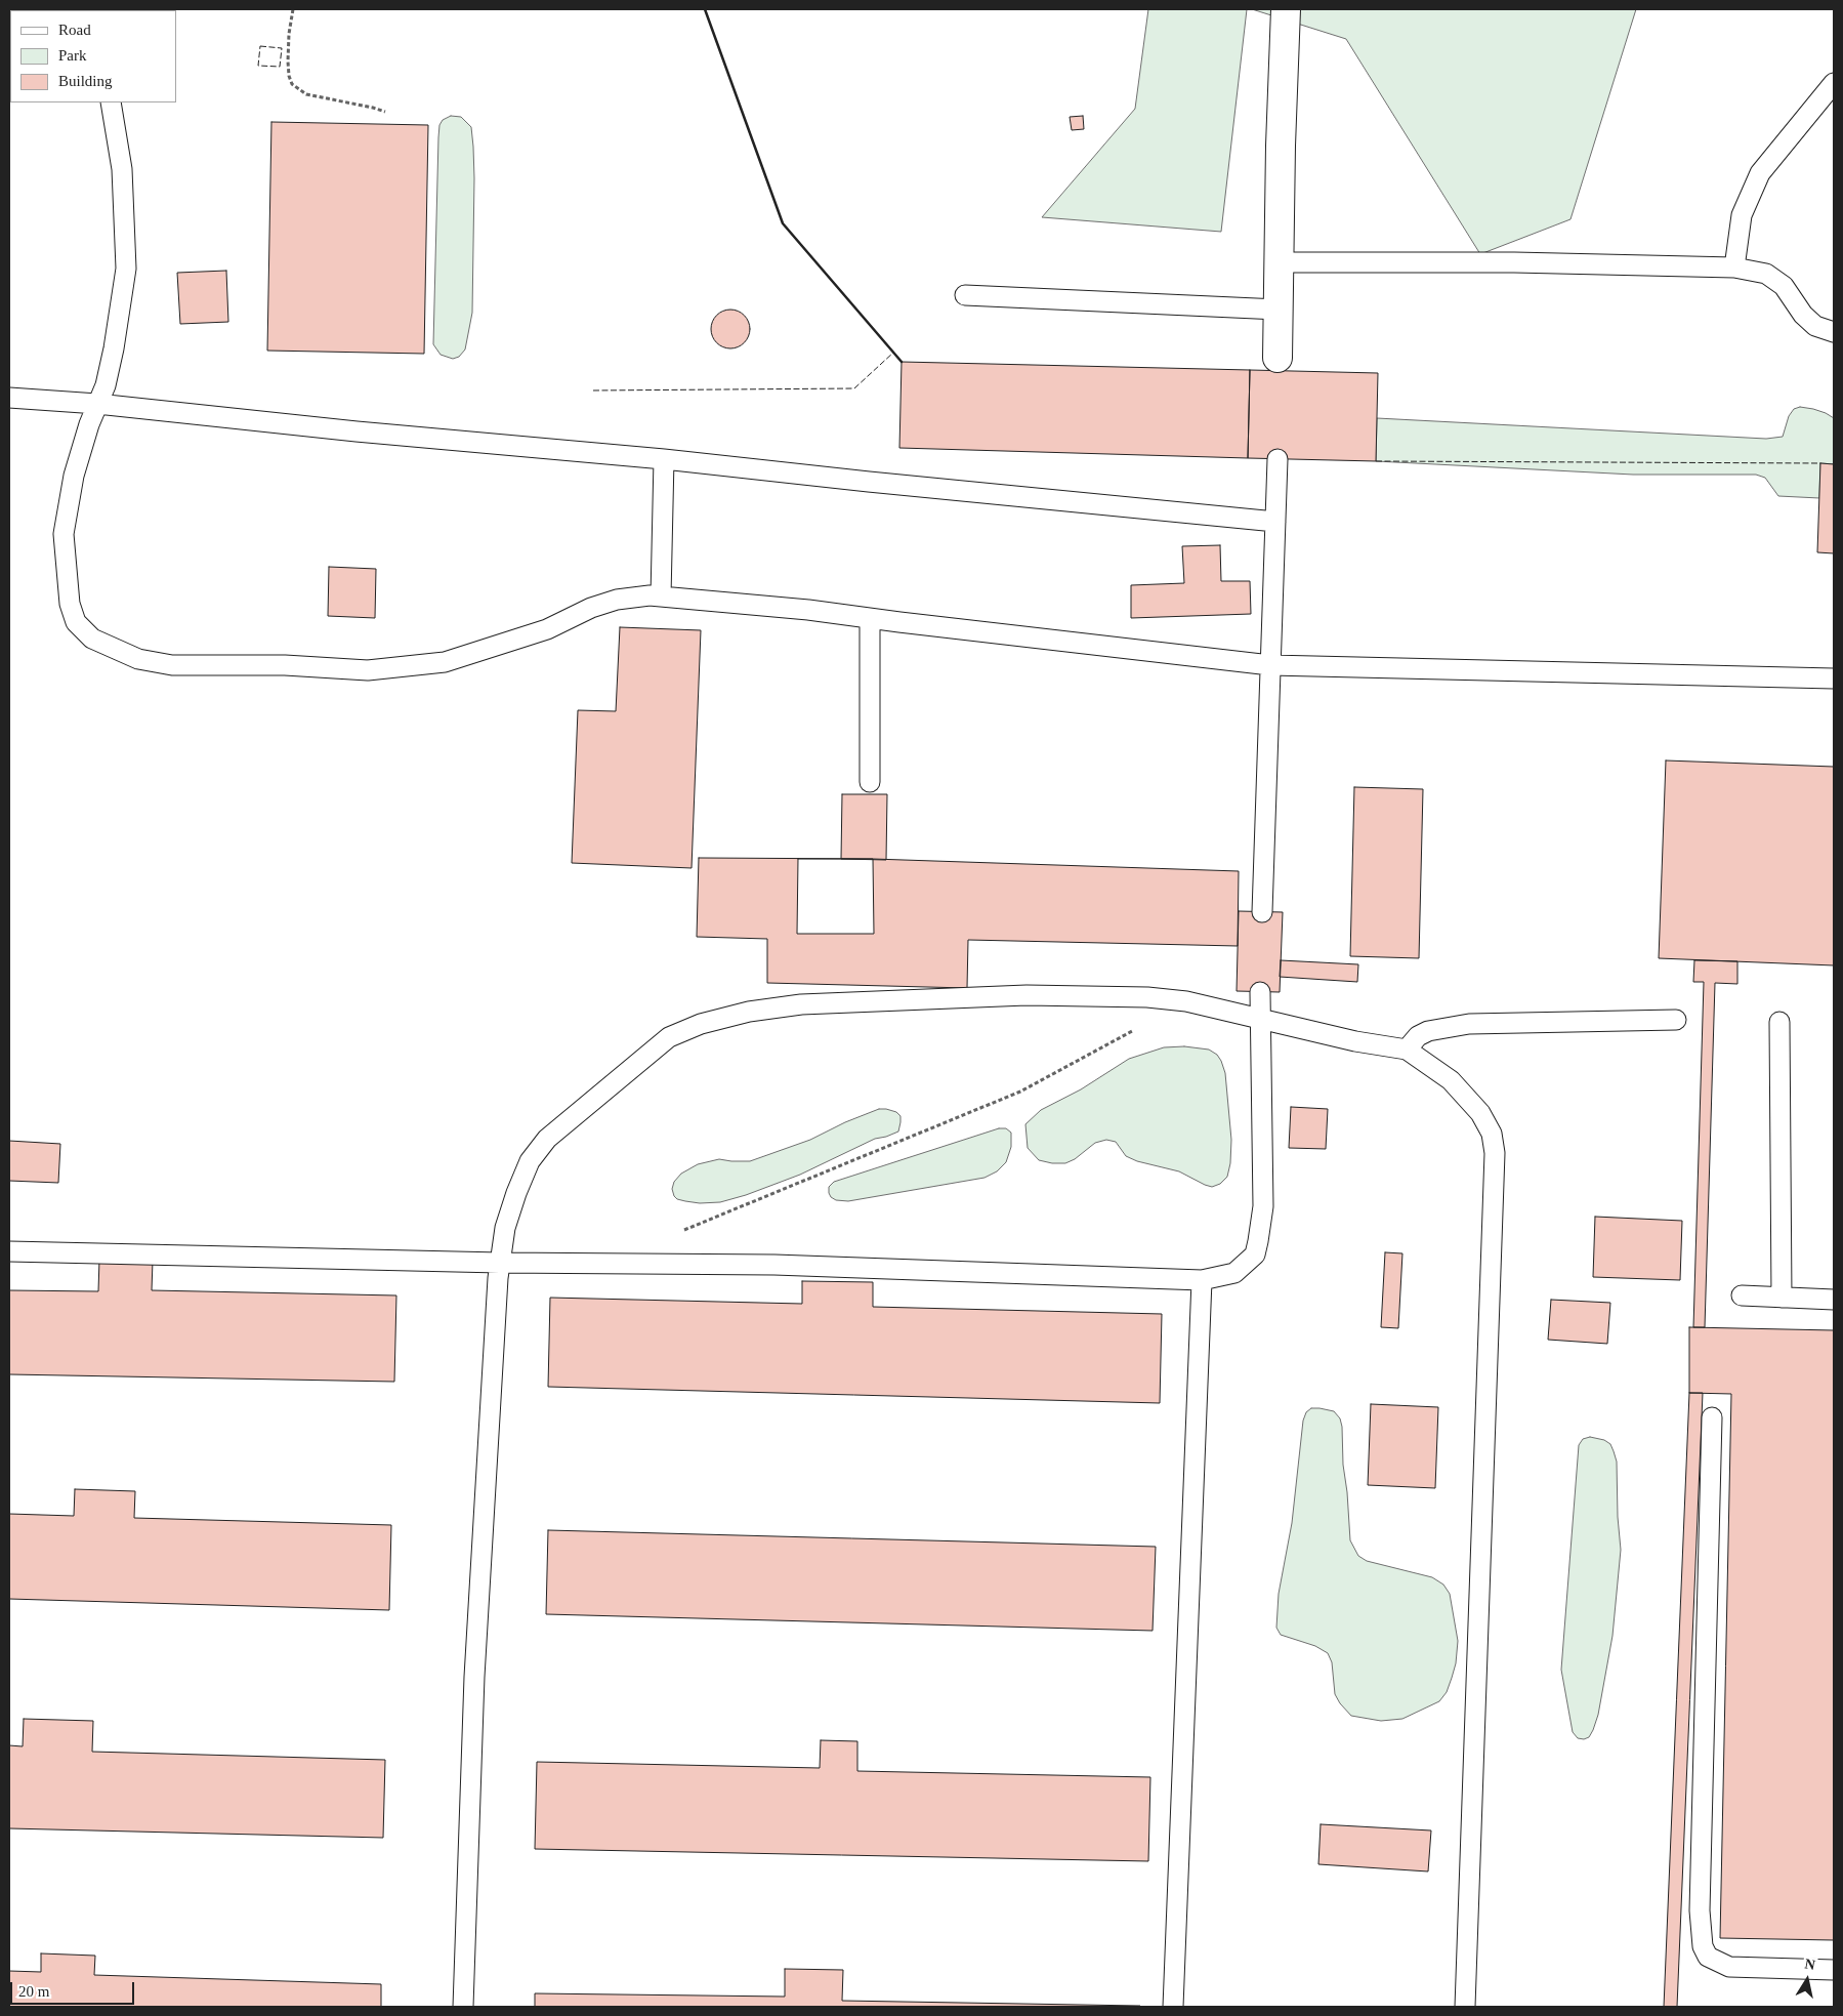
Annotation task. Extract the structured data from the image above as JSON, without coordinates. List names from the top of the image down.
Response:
{
  "legend": ["Road", "Park", "Building"],
  "scale_bar": "20 m",
  "north": "top"
}
